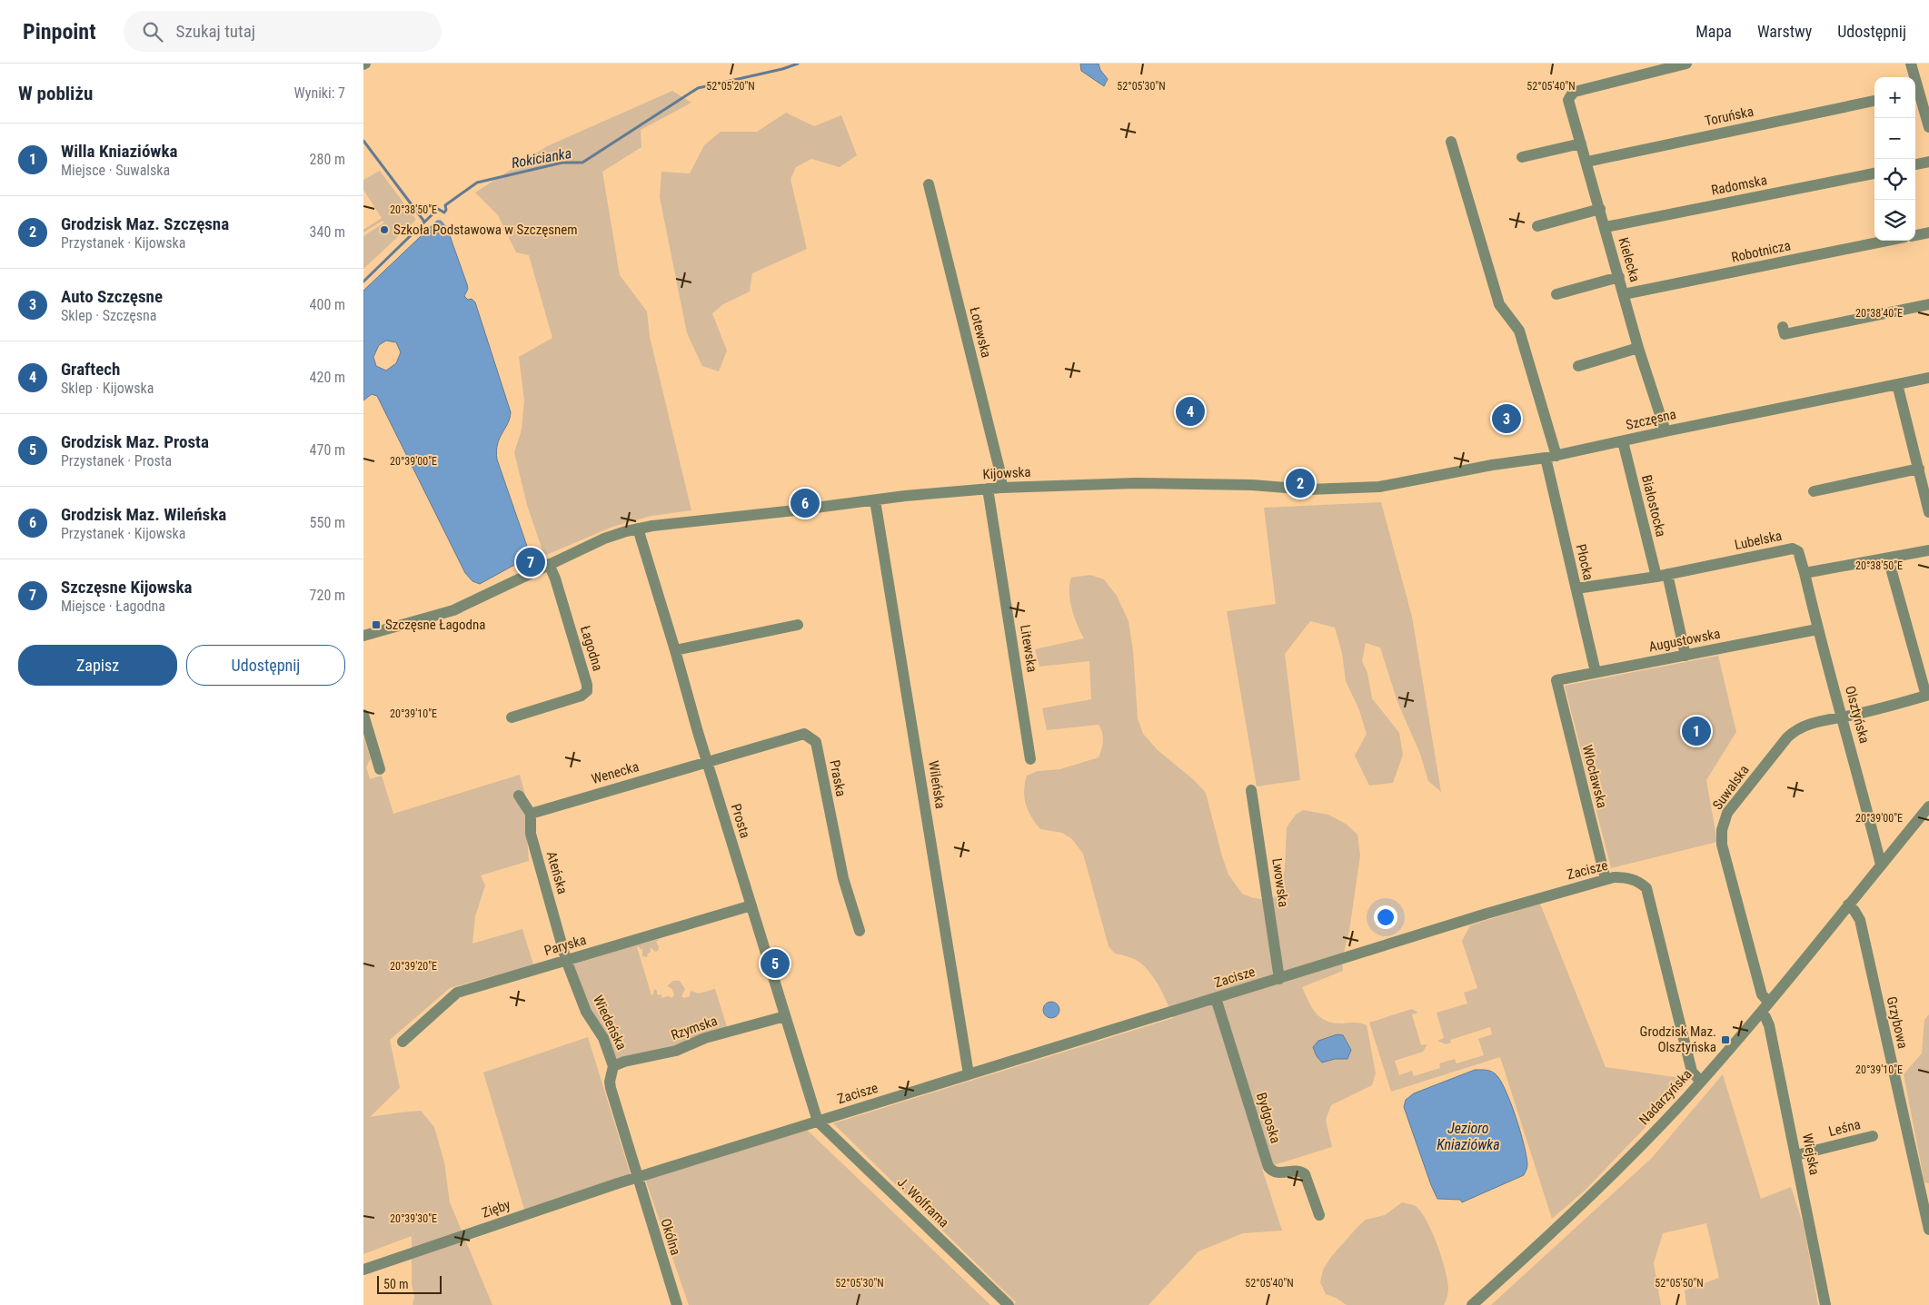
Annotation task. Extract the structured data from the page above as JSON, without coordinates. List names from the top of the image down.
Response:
{
  "streets": {
    "street": [
      "Toruńska",
      "Radomska",
      "Robotnicza",
      "Kielecka",
      "Łotewska",
      "Szczęsna",
      "Kijowska",
      "Białostocka",
      "Lubelska",
      "Płocka",
      "Augustowska",
      "Łagodna",
      "Litewska",
      "Olsztyńska",
      "Wenecka",
      "Włocławska",
      "Praska",
      "Wileńska",
      "Suwalska",
      "Prosta",
      "Zacisze",
      "Ateńska",
      "Lwowska",
      "Paryska",
      "Wiedeńska",
      "Grzybowa",
      "Rzymska",
      "Nadarzyńska",
      "Bydgoska",
      "Leśna",
      "Wiejska",
      "J. Wolframa",
      "Zięby",
      "Okólna"
    ]
  },
  "crossings": [
    ["Toruńska", "Kielecka"],
    ["Radomska", "Kielecka"],
    ["Robotnicza", "Kielecka"],
    ["Kielecka", "Szczęsna"],
    ["Łotewska", "Kijowska"],
    ["Szczęsna", "Kijowska"],
    ["Szczęsna", "Białostocka"],
    ["Szczęsna", "Płocka"],
    ["Kijowska", "Litewska"],
    ["Kijowska", "Wileńska"],
    ["Kijowska", "Prosta"],
    ["Białostocka", "Lubelska"],
    ["Białostocka", "Augustowska"],
    ["Lubelska", "Płocka"],
    ["Lubelska", "Olsztyńska"],
    ["Płocka", "Augustowska"],
    ["Augustowska", "Olsztyńska"],
    ["Augustowska", "Włocławska"],
    ["Olsztyńska", "Suwalska"],
    ["Olsztyńska", "Nadarzyńska"],
    ["Wenecka", "Praska"],
    ["Wenecka", "Prosta"],
    ["Wenecka", "Ateńska"],
    ["Włocławska", "Zacisze"],
    ["Praska", "Prosta"],
    ["Wileńska", "Zacisze"],
    ["Suwalska", "Nadarzyńska"],
    ["Prosta", "Zacisze"],
    ["Prosta", "Paryska"],
    ["Prosta", "Rzymska"],
    ["Prosta", "J. Wolframa"],
    ["Zacisze", "Lwowska"],
    ["Zacisze", "Wiedeńska"],
    ["Zacisze", "Nadarzyńska"],
    ["Zacisze", "Bydgoska"],
    ["Zacisze", "J. Wolframa"],
    ["Zacisze", "Zięby"],
    ["Zacisze", "Okólna"],
    ["Ateńska", "Paryska"],
    ["Ateńska", "Wiedeńska"],
    ["Paryska", "Wiedeńska"],
    ["Wiedeńska", "Rzymska"],
    ["Wiedeńska", "Zięby"],
    ["Wiedeńska", "Okólna"],
    ["Grzybowa", "Nadarzyńska"],
    ["Nadarzyńska", "Wiejska"],
    ["Leśna", "Wiejska"],
    ["Zięby", "Okólna"]
  ],
  "water": ["Rokicianka", "Jezioro Kniaziówka"],
  "places": {
    "other": ["Szkoła Podstawowa w Szczęsnem"],
    "transit": ["Szczęsne Łagodna", "Grodzisk Maz. Olsztyńska"]
  },
  "scale_bar": "50 m",
  "page": {
    "header": "Pinpoint",
    "search": "Szukaj tutaj",
    "nav": ["Mapa", "Warstwy", "Udostępnij"],
    "heading": ["W pobliżu", "Wyniki: 7"],
    "map_buttons": ["+", "−"],
    "list": [
      {
        "mark": "1",
        "name": "Willa Kniaziówka",
        "note": "Miejsce · Suwalska",
        "value": "280 m"
      },
      {
        "mark": "2",
        "name": "Grodzisk Maz. Szczęsna",
        "note": "Przystanek · Kijowska",
        "value": "340 m"
      },
      {
        "mark": "3",
        "name": "Auto Szczęsne",
        "note": "Sklep · Szczęsna",
        "value": "400 m"
      },
      {
        "mark": "4",
        "name": "Graftech",
        "note": "Sklep · Kijowska",
        "value": "420 m"
      },
      {
        "mark": "5",
        "name": "Grodzisk Maz. Prosta",
        "note": "Przystanek · Prosta",
        "value": "470 m"
      },
      {
        "mark": "6",
        "name": "Grodzisk Maz. Wileńska",
        "note": "Przystanek · Kijowska",
        "value": "550 m"
      },
      {
        "mark": "7",
        "name": "Szczęsne Kijowska",
        "note": "Miejsce · Łagodna",
        "value": "720 m"
      }
    ],
    "pins": [
      "4",
      "3",
      "2",
      "6",
      "7",
      "1",
      "5"
    ],
    "buttons": ["Zapisz", "Udostępnij"],
    "scale": "50 m"
  },
  "coordinates": [
    "52°05'20\"N",
    "52°05'30\"N",
    "52°05'40\"N",
    "20°38'50\"E",
    "20°38'40\"E",
    "20°39'00\"E",
    "20°39'10\"E",
    "20°39'20\"E",
    "20°39'30\"E",
    "52°05'50\"N"
  ]
}
